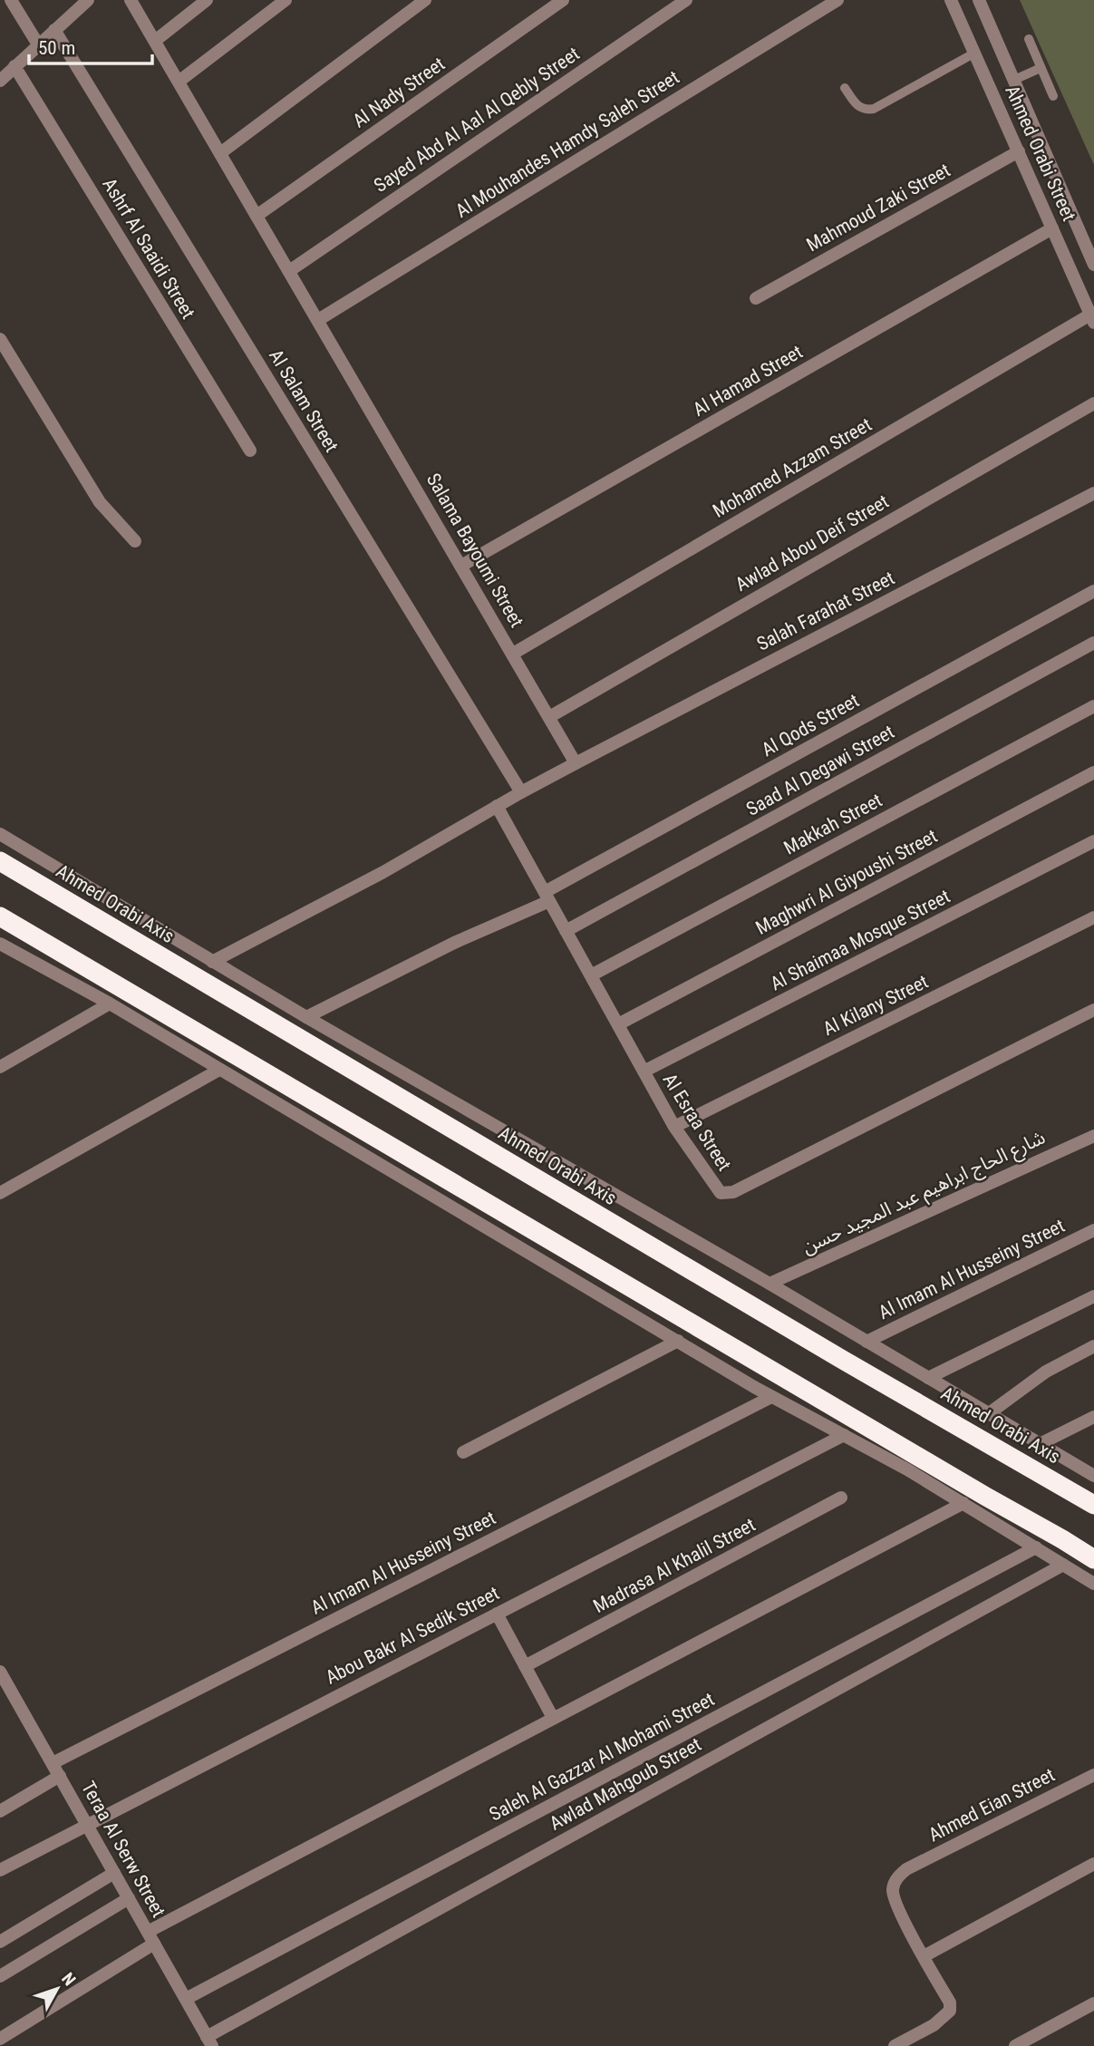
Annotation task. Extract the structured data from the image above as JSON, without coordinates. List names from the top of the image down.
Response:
{
  "streets": {
    "highway": ["Ahmed Orabi Axis"],
    "street": [
      "Al Nady Street",
      "Sayed Abd Al Aal Al Qebly Street",
      "Al Mouhandes Hamdy Saleh Street",
      "Ahmed Orabi Street",
      "Mahmoud Zaki Street",
      "Ashrf Al Saaidi Street",
      "Al Hamad Street",
      "Al Salam Street",
      "Mohamed Azzam Street",
      "Awlad Abou Deif Street",
      "Salama Bayoumi Street",
      "Salah Farahat Street",
      "Al Qods Street",
      "Saad Al Degawi Street",
      "Makkah Street",
      "Maghwri Al Giyoushi Street",
      "Al Shaimaa Mosque Street",
      "Al Kilany Street",
      "Al Esraa Street",
      "شارع الحاج ابراهيم عبد المجيد حسن",
      "Al Imam Al Husseiny Street",
      "Madrasa Al Khalil Street",
      "Abou Bakr Al Sedik Street",
      "Saleh Al Gazzar Al Mohami Street",
      "Awlad Mahgoub Street",
      "Ahmed Eian Street",
      "Teraa Al Serw Street"
    ]
  },
  "crossings": [
    ["Al Nady Street", "Salama Bayoumi Street"],
    ["Sayed Abd Al Aal Al Qebly Street", "Salama Bayoumi Street"],
    ["Al Mouhandes Hamdy Saleh Street", "Salama Bayoumi Street"],
    ["Ahmed Orabi Street", "Mahmoud Zaki Street"],
    ["Ahmed Orabi Street", "Al Hamad Street"],
    ["Ahmed Orabi Street", "Mohamed Azzam Street"],
    ["Al Hamad Street", "Salama Bayoumi Street"],
    ["Mohamed Azzam Street", "Salama Bayoumi Street"],
    ["Awlad Abou Deif Street", "Salama Bayoumi Street"],
    ["Salama Bayoumi Street", "Salah Farahat Street"],
    ["Al Qods Street", "Al Esraa Street"],
    ["Saad Al Degawi Street", "Al Esraa Street"],
    ["Makkah Street", "Al Esraa Street"],
    ["Maghwri Al Giyoushi Street", "Al Esraa Street"],
    ["Al Shaimaa Mosque Street", "Al Esraa Street"],
    ["Al Kilany Street", "Al Esraa Street"],
    ["Al Imam Al Husseiny Street", "Teraa Al Serw Street"],
    ["Abou Bakr Al Sedik Street", "Teraa Al Serw Street"],
    ["Saleh Al Gazzar Al Mohami Street", "Teraa Al Serw Street"],
    ["Awlad Mahgoub Street", "Teraa Al Serw Street"]
  ],
  "scale_bar": "50 m",
  "north": "top right"
}
